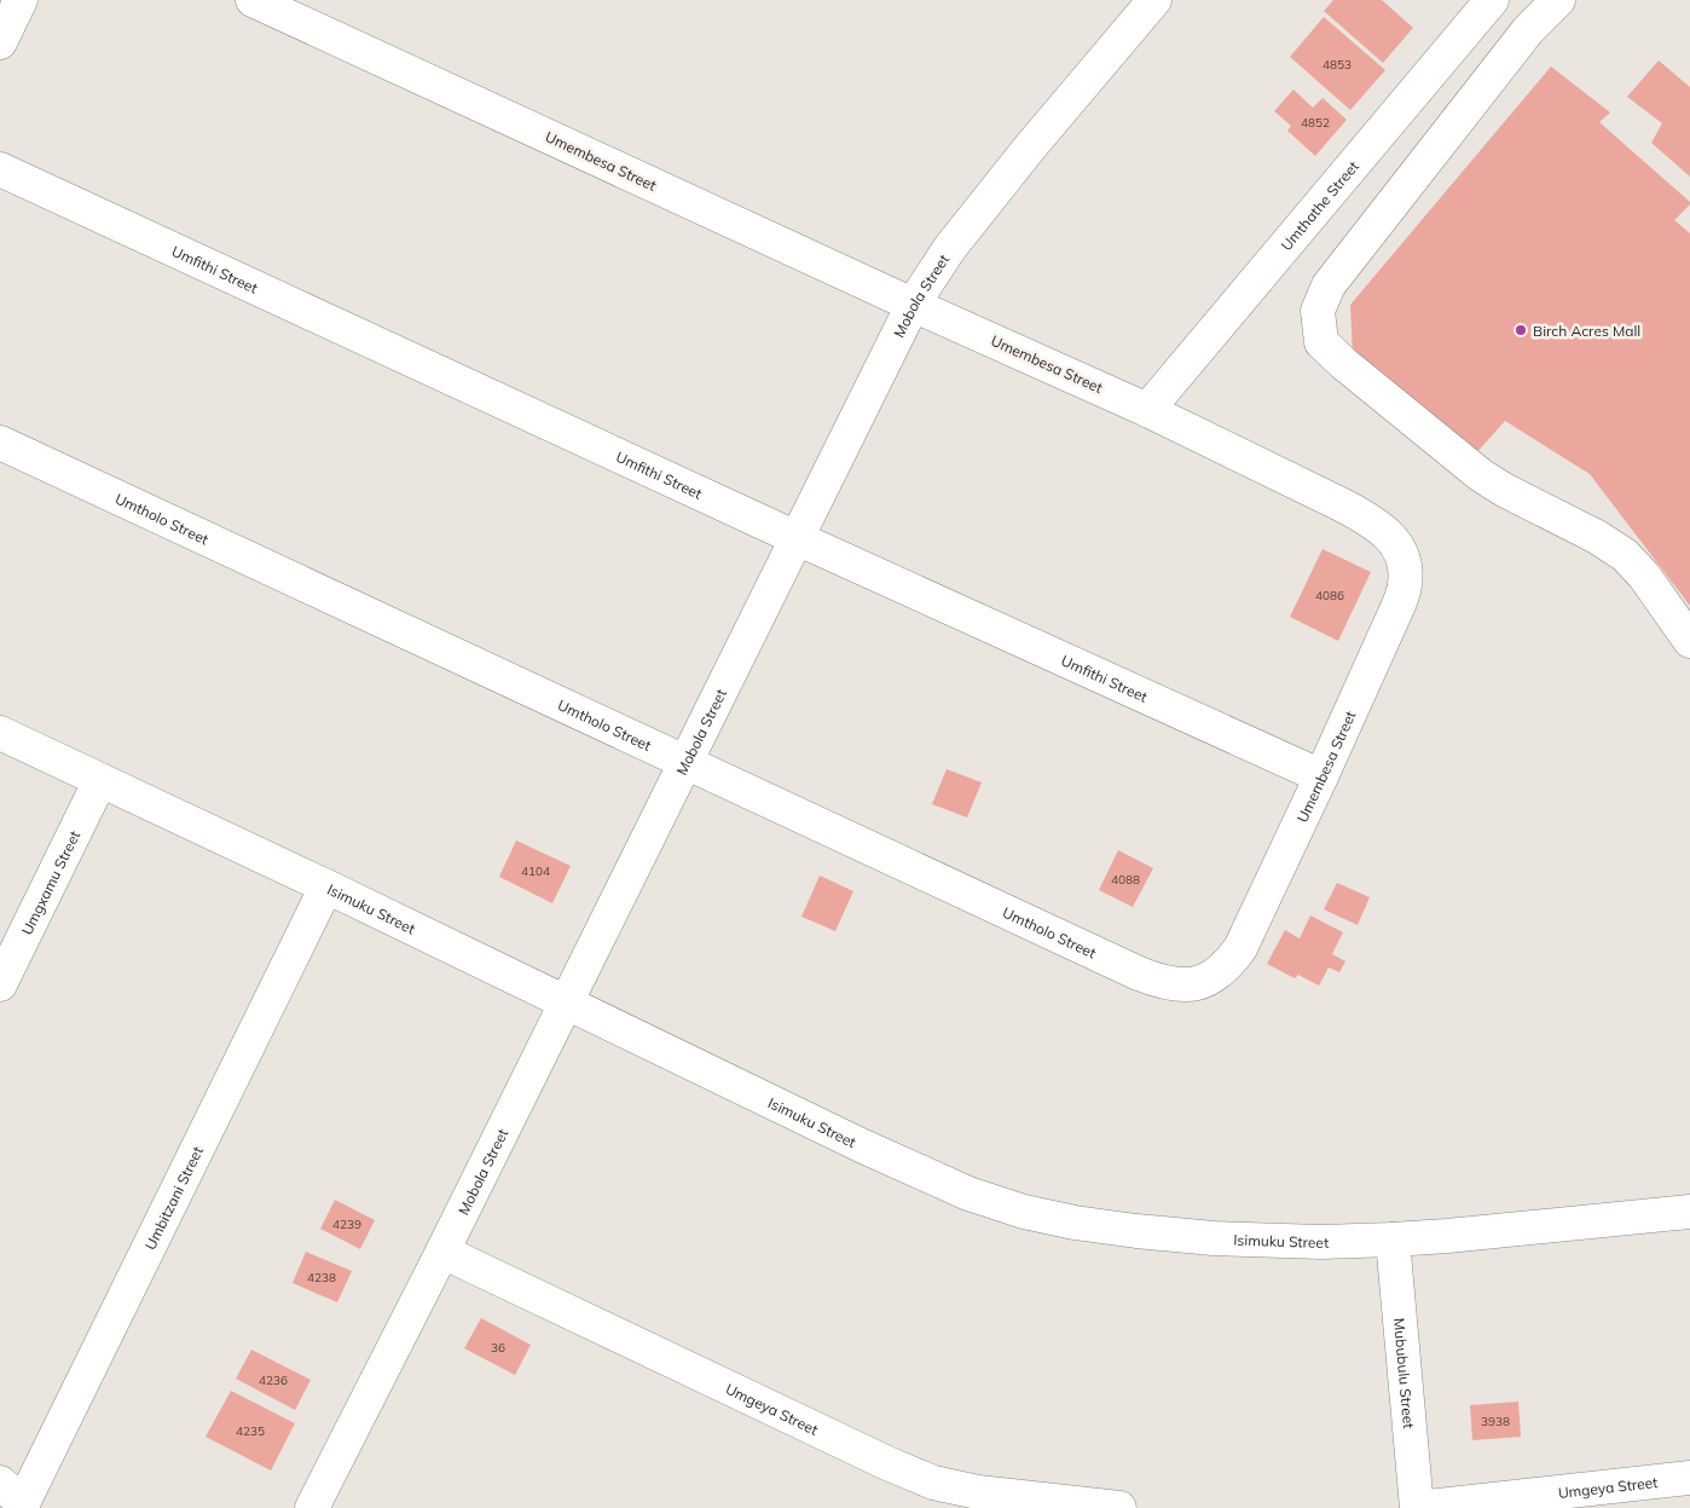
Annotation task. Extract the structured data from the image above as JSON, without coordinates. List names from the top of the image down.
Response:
{
  "streets": {
    "street": [
      "Umembesa Street",
      "Umthathe Street",
      "Umfithi Street",
      "Mobola Street",
      "Umtholo Street",
      "Umgxamu Street",
      "Isimuku Street",
      "Umbitzani Street",
      "Mububulu Street",
      "Umgeya Street"
    ]
  },
  "crossings": [
    ["Umembesa Street", "Umthathe Street"],
    ["Umembesa Street", "Umfithi Street"],
    ["Umembesa Street", "Mobola Street"],
    ["Umembesa Street", "Umtholo Street"],
    ["Umfithi Street", "Mobola Street"],
    ["Mobola Street", "Umtholo Street"],
    ["Mobola Street", "Isimuku Street"],
    ["Mobola Street", "Umgeya Street"],
    ["Umgxamu Street", "Isimuku Street"],
    ["Isimuku Street", "Umbitzani Street"],
    ["Isimuku Street", "Mububulu Street"],
    ["Mububulu Street", "Umgeya Street"]
  ],
  "places": ["Birch Acres Mall"],
  "house_numbers": [
    "4853",
    "4852",
    "4086",
    "4104",
    "4088",
    "4239",
    "4238",
    "36",
    "4236",
    "3938",
    "4235"
  ]
}
